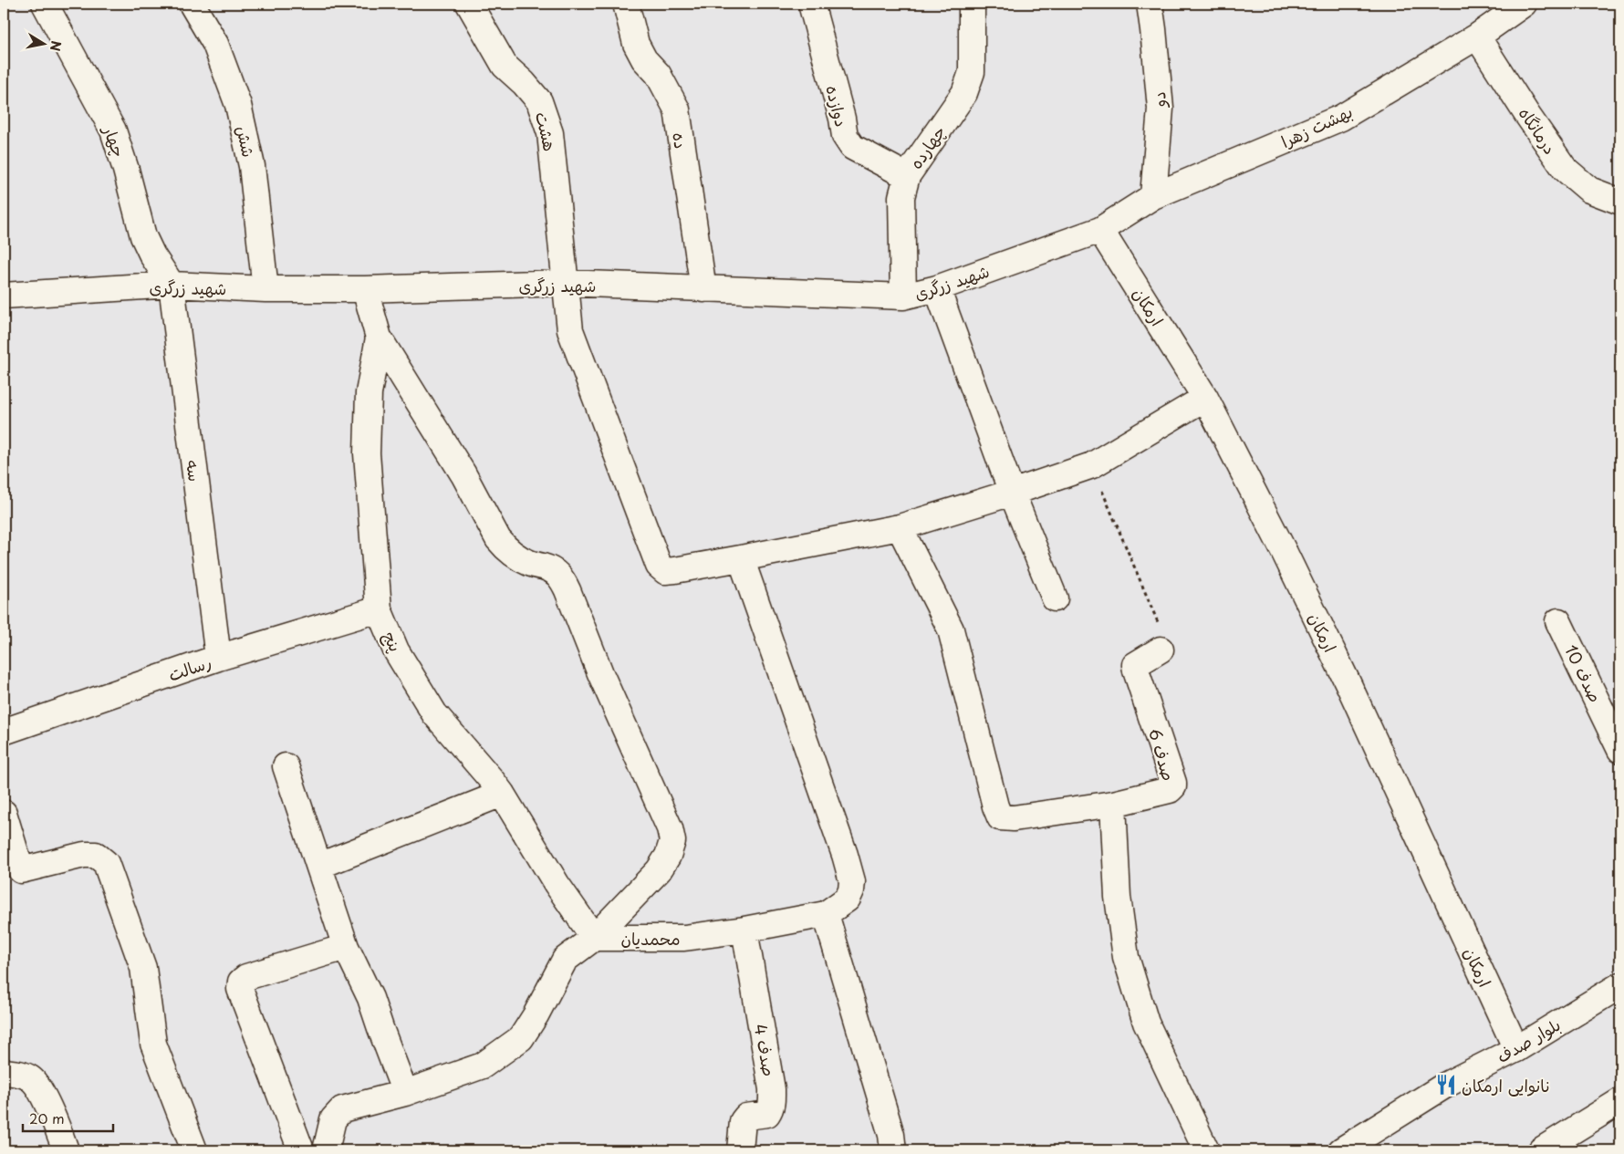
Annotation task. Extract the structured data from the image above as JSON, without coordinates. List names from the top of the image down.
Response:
{
  "streets": {
    "street": [
      "دو",
      "دوازده",
      "بهشت زهرا",
      "درمانگاه",
      "هشت",
      "ده",
      "چهار",
      "شش",
      "چهارده",
      "شهید زرگری",
      "ارمکان",
      "سه",
      "پنج",
      "رسالت",
      "صدف 10",
      "صدف 6",
      "محمدیان",
      "بلوار صدف",
      "صدف 4"
    ]
  },
  "crossings": [
    ["دو", "بهشت زهرا"],
    ["دوازده", "چهارده"],
    ["بهشت زهرا", "درمانگاه"],
    ["بهشت زهرا", "شهید زرگری"],
    ["بهشت زهرا", "ارمکان"],
    ["هشت", "شهید زرگری"],
    ["ده", "شهید زرگری"],
    ["چهار", "شهید زرگری"],
    ["چهار", "سه"],
    ["شش", "شهید زرگری"],
    ["چهارده", "شهید زرگری"],
    ["شهید زرگری", "ارمکان"],
    ["شهید زرگری", "سه"],
    ["شهید زرگری", "پنج"],
    ["ارمکان", "بلوار صدف"],
    ["سه", "رسالت"],
    ["پنج", "رسالت"],
    ["پنج", "محمدیان"],
    ["محمدیان", "صدف 4"]
  ],
  "places": {
    "restaurant": ["نانوایی ارمکان"]
  },
  "scale_bar": "20 m",
  "north": "right"
}
